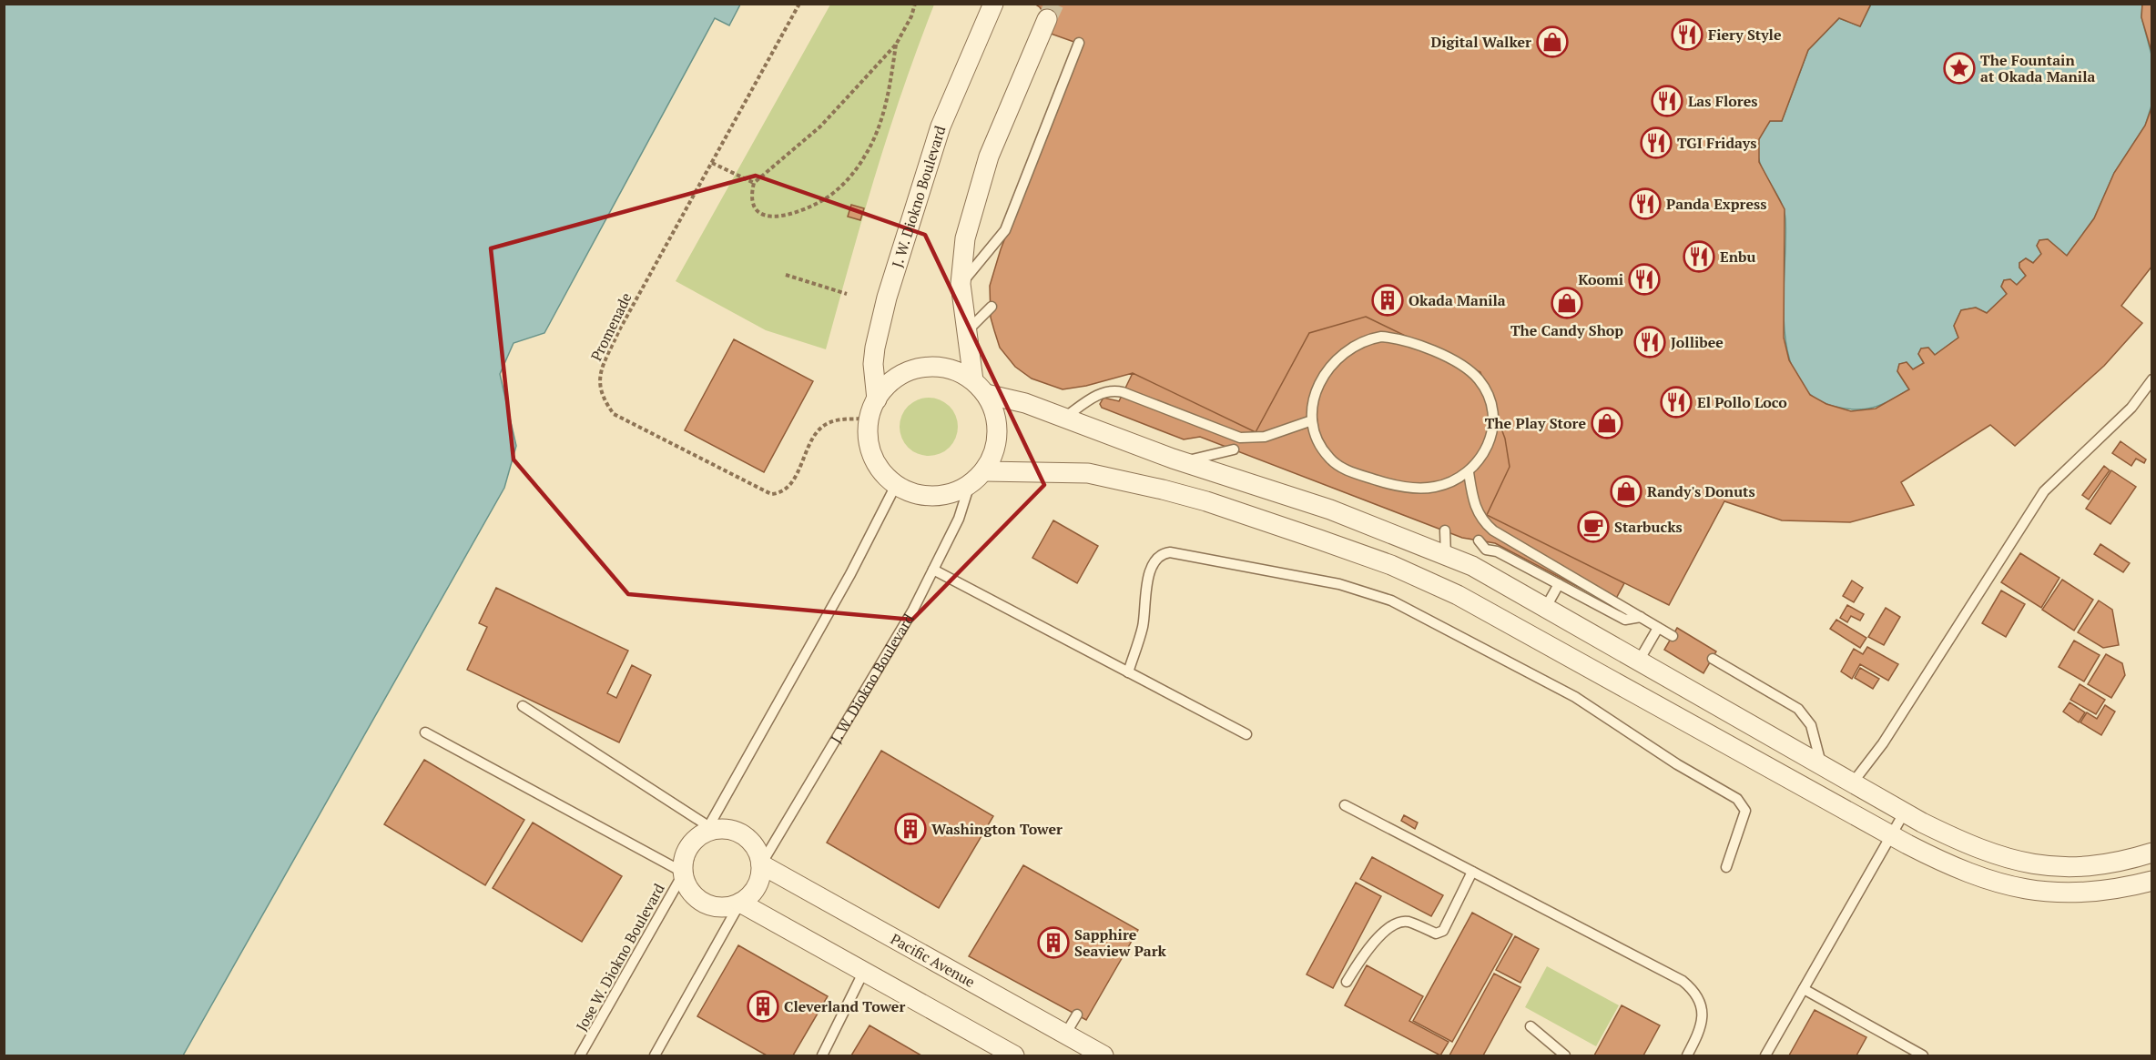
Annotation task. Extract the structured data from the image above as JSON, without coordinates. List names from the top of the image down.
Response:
{
  "streets": {
    "street": ["J. W. Diokno Boulevard", "Pacific Avenue"],
    "lane": ["Jose W. Diokno Boulevard"],
    "path": ["Promenade"]
  },
  "crossings": [
    ["J. W. Diokno Boulevard", "Promenade"],
    ["J. W. Diokno Boulevard", "Jose W. Diokno Boulevard"],
    ["J. W. Diokno Boulevard", "Pacific Avenue"],
    ["Jose W. Diokno Boulevard", "Pacific Avenue"]
  ],
  "places": {
    "restaurant": [
      "Fiery Style",
      "Las Flores",
      "TGI Fridays",
      "Panda Express",
      "Enbu",
      "Koomi",
      "Jollibee",
      "El Pollo Loco"
    ],
    "shop": [
      "Digital Walker",
      "The Candy Shop",
      "The Play Store",
      "Randy's Donuts"
    ],
    "place": ["The Fountain at Okada Manila"],
    "building": [
      "Okada Manila",
      "Washington Tower",
      "Sapphire Seaview Park",
      "Cleverland Tower"
    ],
    "cafe": ["Starbucks"]
  }
}
